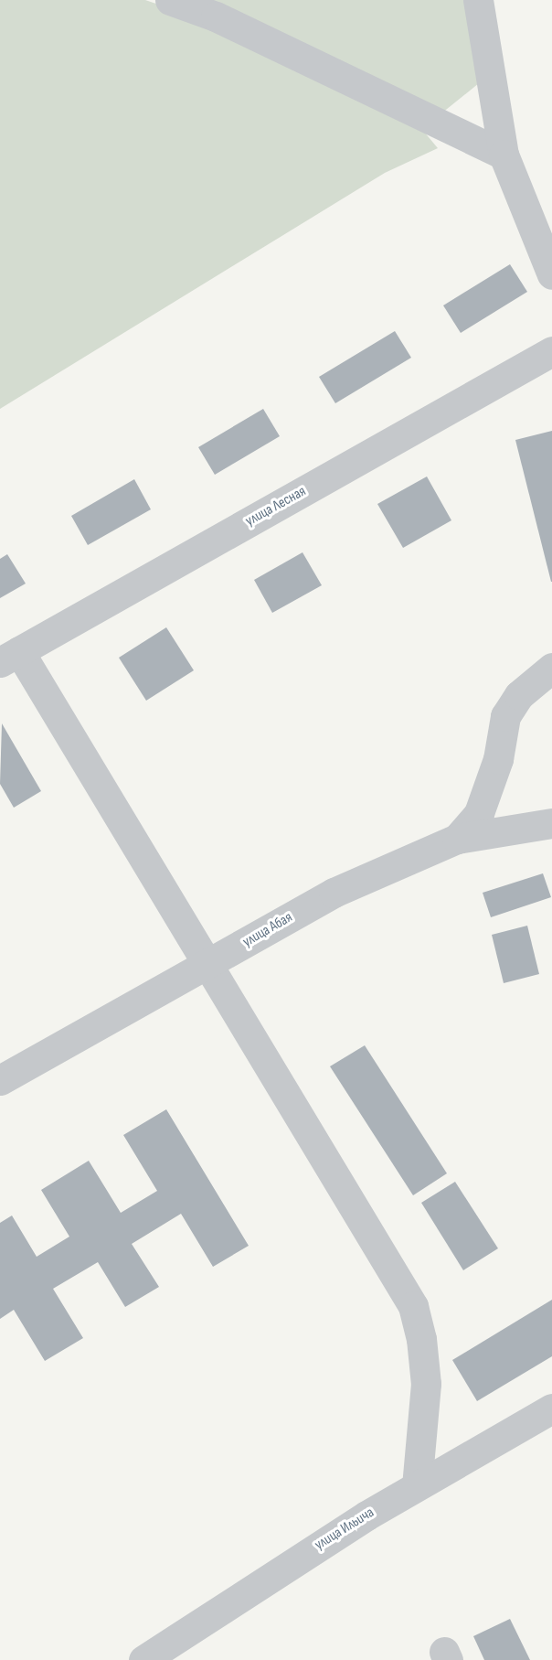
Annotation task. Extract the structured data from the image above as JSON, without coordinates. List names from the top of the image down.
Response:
{
  "streets": {
    "street": ["улица Лесная", "улица Абая", "улица Ильича"]
  }
}
